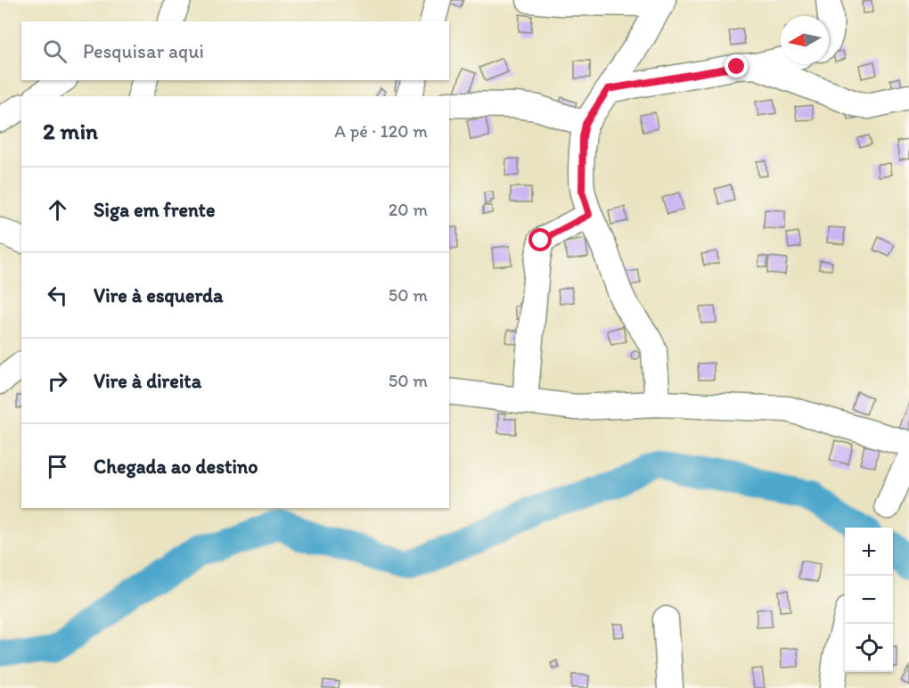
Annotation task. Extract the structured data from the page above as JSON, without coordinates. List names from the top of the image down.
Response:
{
  "north": "left",
  "page": {
    "search": "Pesquisar aqui",
    "heading": ["2 min", "A pé · 120 m"],
    "list": [
      ["Siga em frente", "20 m"],
      ["Vire à esquerda", "50 m"],
      ["Vire à direita", "50 m"],
      "Chegada ao destino"
    ],
    "map_buttons": ["+", "−"]
  }
}
